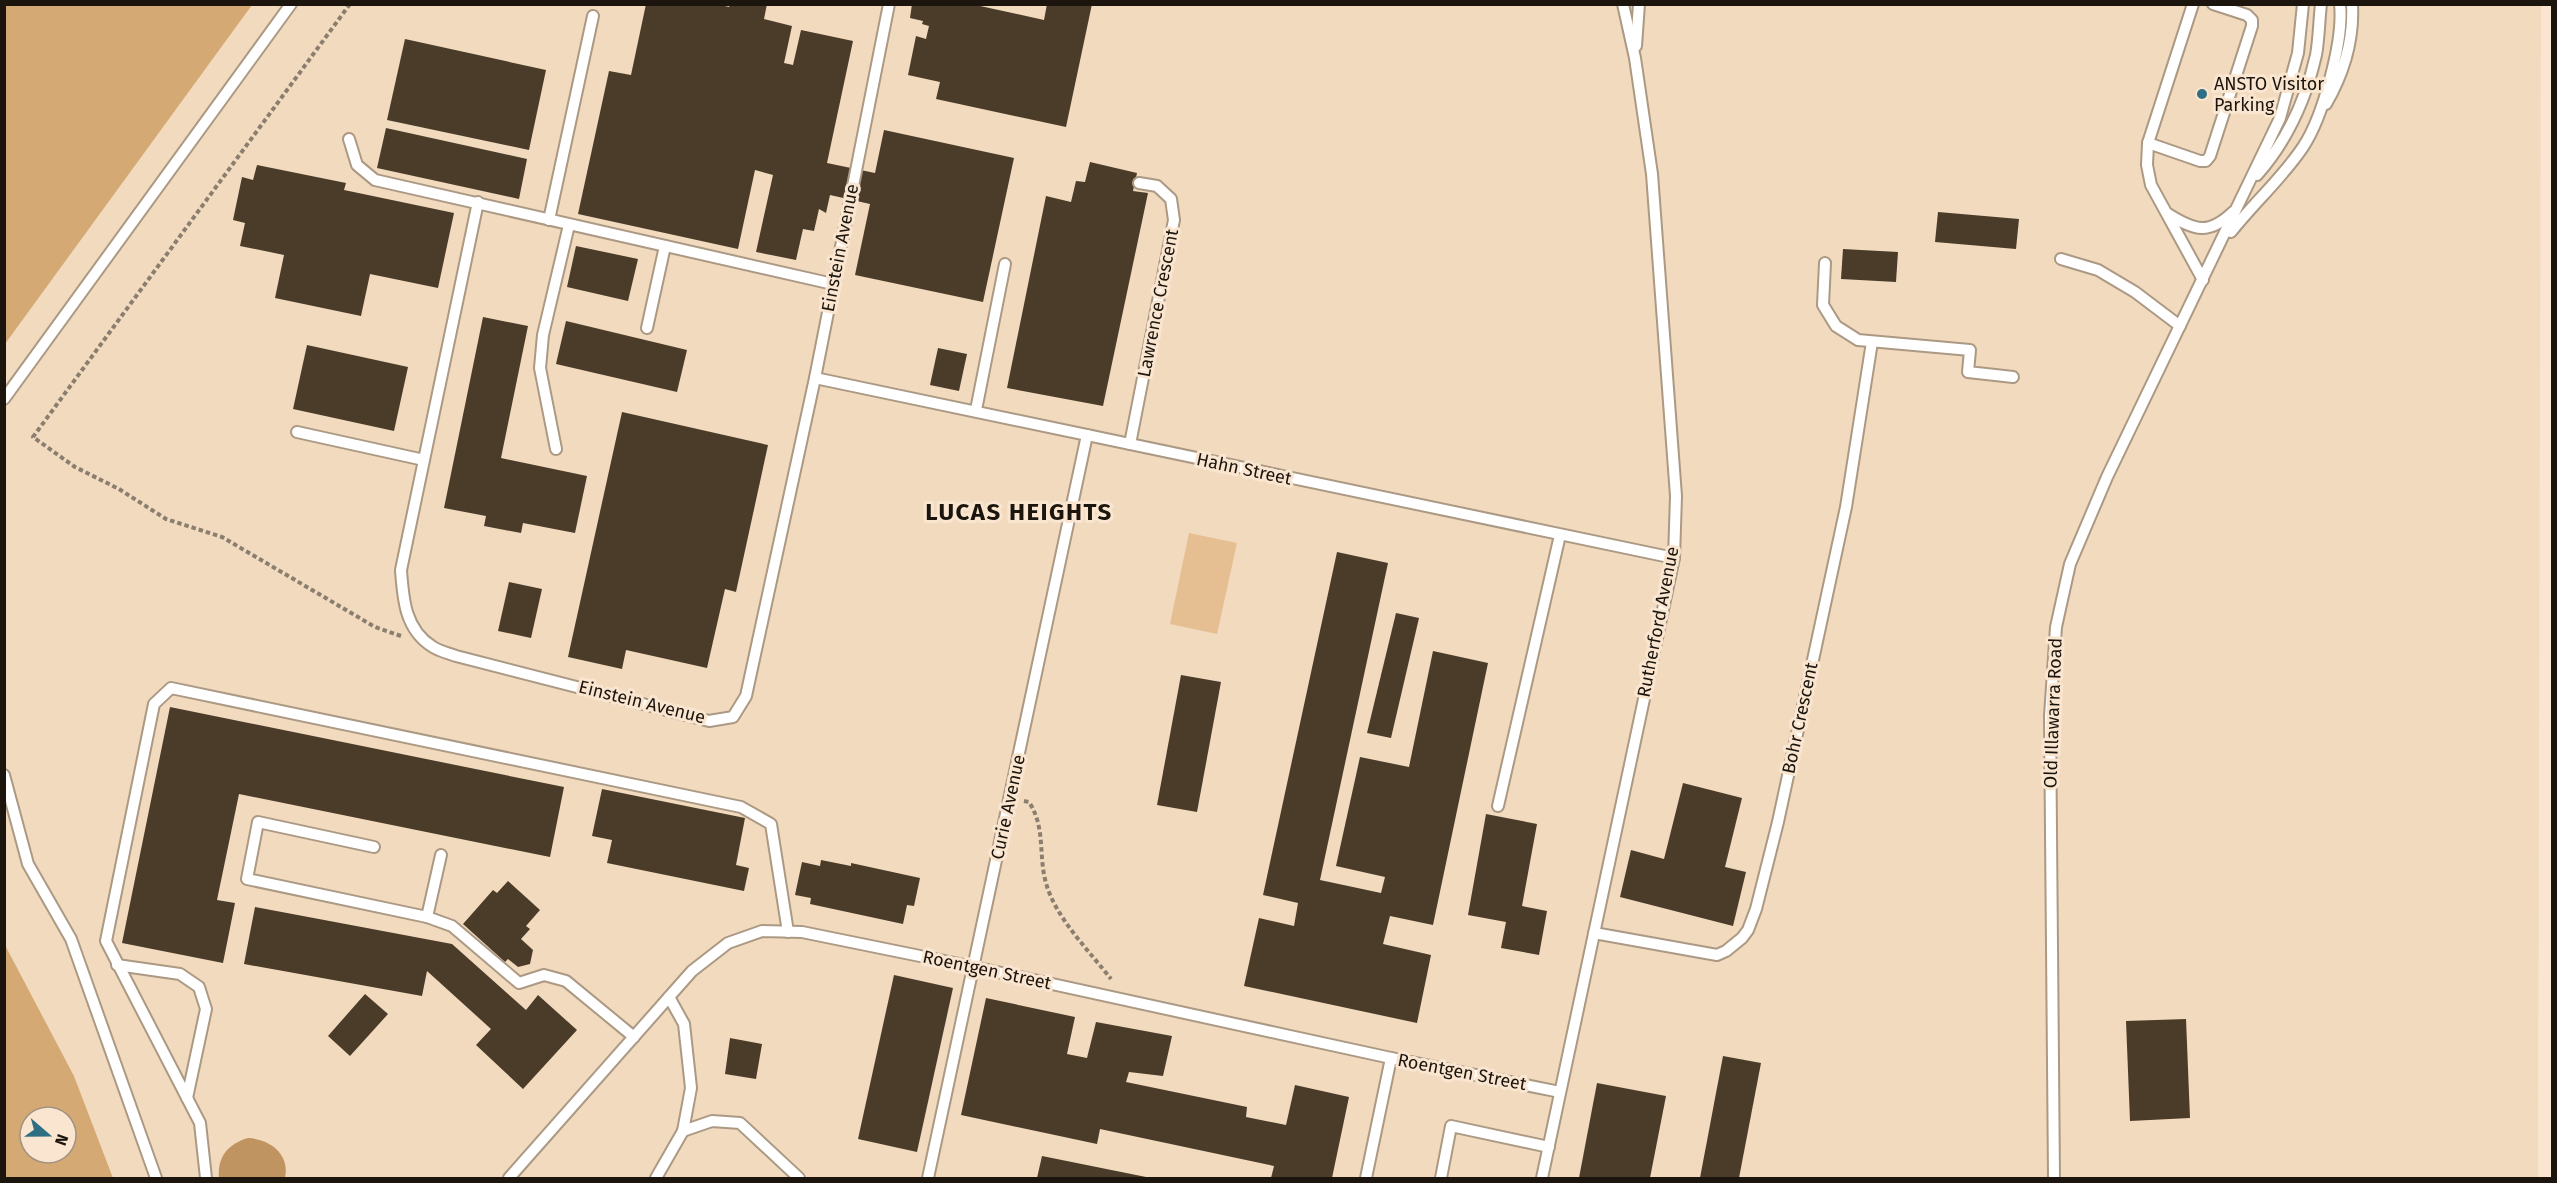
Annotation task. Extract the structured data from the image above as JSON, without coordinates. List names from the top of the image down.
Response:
{
  "streets": {
    "lane": [
      "Einstein Avenue",
      "Lawrence Crescent",
      "Hahn Street",
      "Rutherford Avenue",
      "Old Illawarra Road",
      "Bohr Crescent",
      "Curie Avenue",
      "Roentgen Street"
    ]
  },
  "crossings": [
    ["Einstein Avenue", "Hahn Street"],
    ["Lawrence Crescent", "Hahn Street"],
    ["Hahn Street", "Rutherford Avenue"],
    ["Hahn Street", "Curie Avenue"],
    ["Rutherford Avenue", "Bohr Crescent"],
    ["Rutherford Avenue", "Roentgen Street"],
    ["Curie Avenue", "Roentgen Street"]
  ],
  "districts": ["LUCAS HEIGHTS"],
  "places": ["ANSTO Visitor Parking"],
  "north": "right"
}
